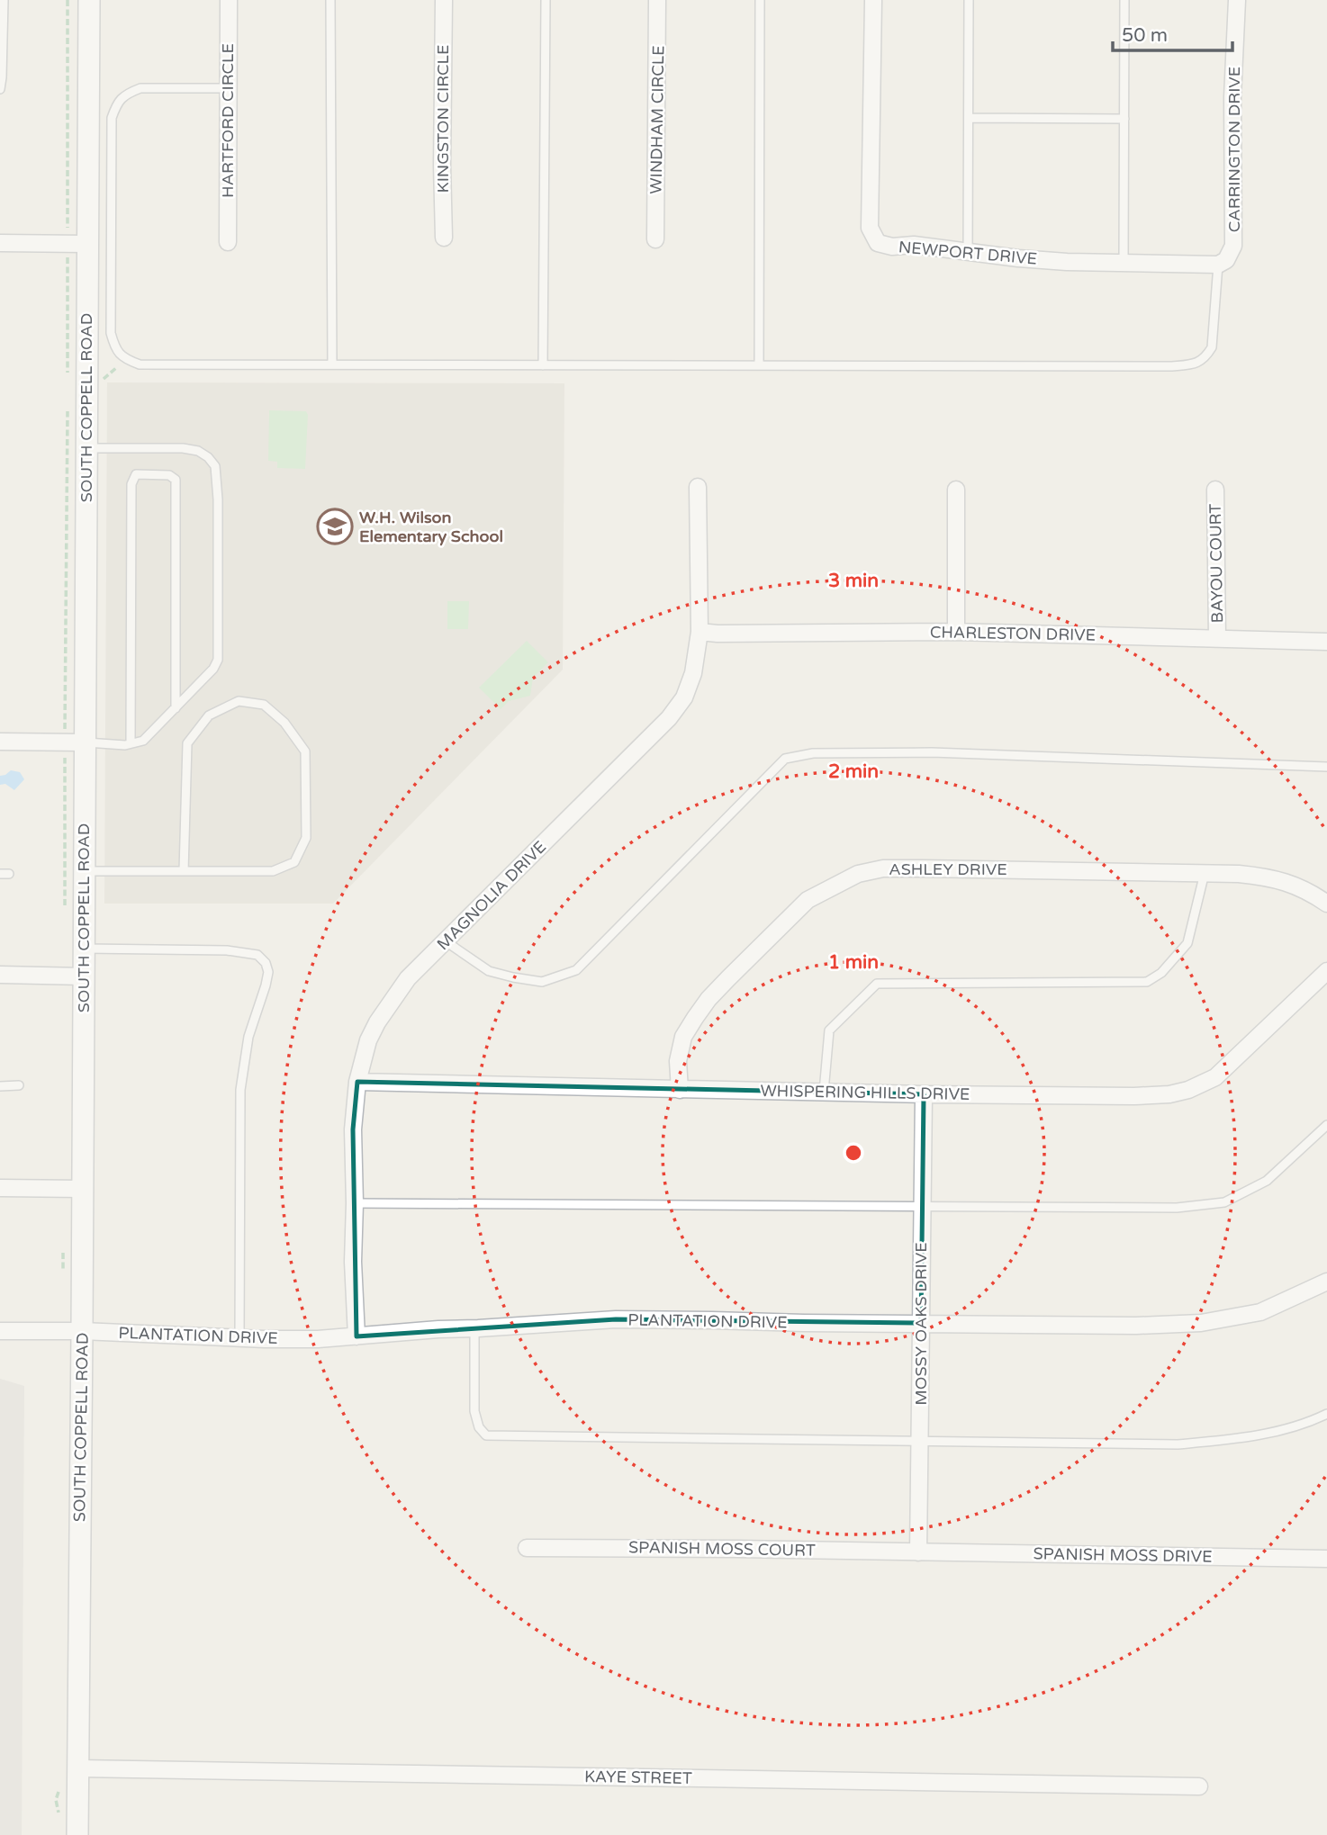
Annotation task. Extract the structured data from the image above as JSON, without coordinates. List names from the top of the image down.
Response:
{
  "streets": {
    "street": [
      "KINGSTON CIRCLE",
      "WINDHAM CIRCLE",
      "HARTFORD CIRCLE",
      "CARRINGTON DRIVE",
      "NEWPORT DRIVE",
      "SOUTH COPPELL ROAD",
      "BAYOU COURT",
      "CHARLESTON DRIVE",
      "ASHLEY DRIVE",
      "MAGNOLIA DRIVE",
      "WHISPERING HILLS DRIVE",
      "PLANTATION DRIVE",
      "MOSSY OAKS DRIVE",
      "SPANISH MOSS COURT",
      "SPANISH MOSS DRIVE",
      "KAYE STREET"
    ]
  },
  "crossings": [
    ["CARRINGTON DRIVE", "NEWPORT DRIVE"],
    ["SOUTH COPPELL ROAD", "PLANTATION DRIVE"],
    ["SOUTH COPPELL ROAD", "KAYE STREET"],
    ["BAYOU COURT", "CHARLESTON DRIVE"],
    ["CHARLESTON DRIVE", "MAGNOLIA DRIVE"],
    ["ASHLEY DRIVE", "WHISPERING HILLS DRIVE"],
    ["MAGNOLIA DRIVE", "WHISPERING HILLS DRIVE"],
    ["MAGNOLIA DRIVE", "PLANTATION DRIVE"],
    ["WHISPERING HILLS DRIVE", "MOSSY OAKS DRIVE"],
    ["PLANTATION DRIVE", "MOSSY OAKS DRIVE"],
    ["MOSSY OAKS DRIVE", "SPANISH MOSS COURT"],
    ["MOSSY OAKS DRIVE", "SPANISH MOSS DRIVE"],
    ["SPANISH MOSS COURT", "SPANISH MOSS DRIVE"]
  ],
  "places": {
    "school or university": ["W.H. Wilson Elementary School"]
  },
  "scale_bar": "50 m",
  "rings": ["3 min", "2 min", "1 min"]
}
